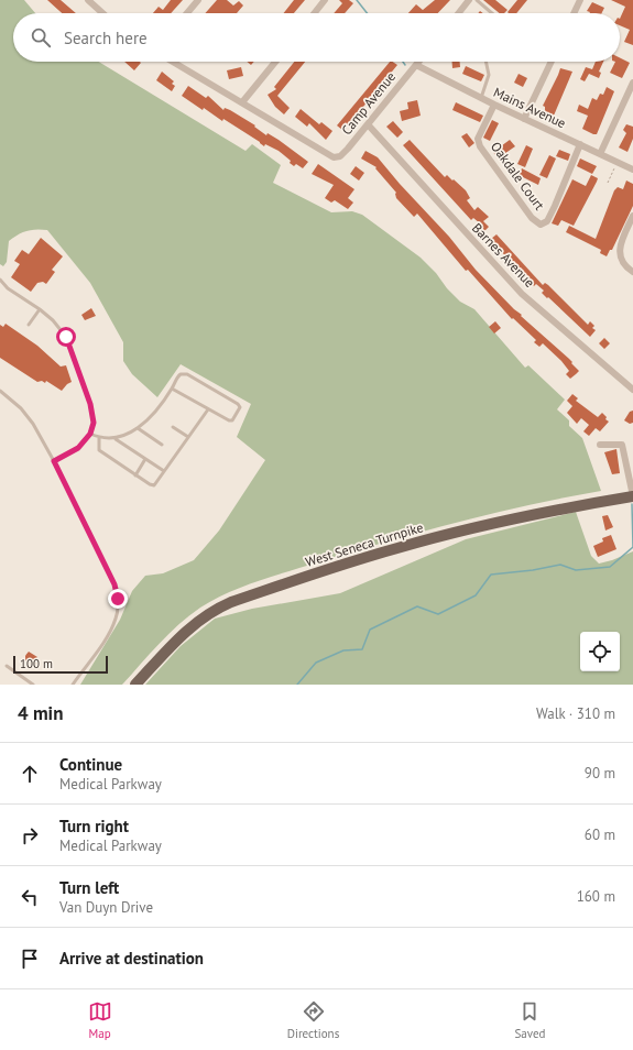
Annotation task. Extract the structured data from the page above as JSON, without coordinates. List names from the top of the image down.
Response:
{
  "streets": {
    "main road": ["West Seneca Turnpike"],
    "street": [
      "Camp Avenue",
      "Mains Avenue",
      "Oakdale Court",
      "Barnes Avenue"
    ]
  },
  "crossings": [
    ["Camp Avenue", "Mains Avenue"],
    ["Camp Avenue", "Barnes Avenue"],
    ["Mains Avenue", "Oakdale Court"]
  ],
  "scale_bar": "100 m",
  "page": {
    "search": "Search here",
    "scale": "100 m",
    "heading": ["4 min", "Walk · 310 m"],
    "list": [
      ["Continue", "Medical Parkway", "90 m"],
      ["Turn right", "Medical Parkway", "60 m"],
      ["Turn left", "Van Duyn Drive", "160 m"],
      "Arrive at destination"
    ],
    "nav": ["Map", "Directions", "Saved"]
  }
}
